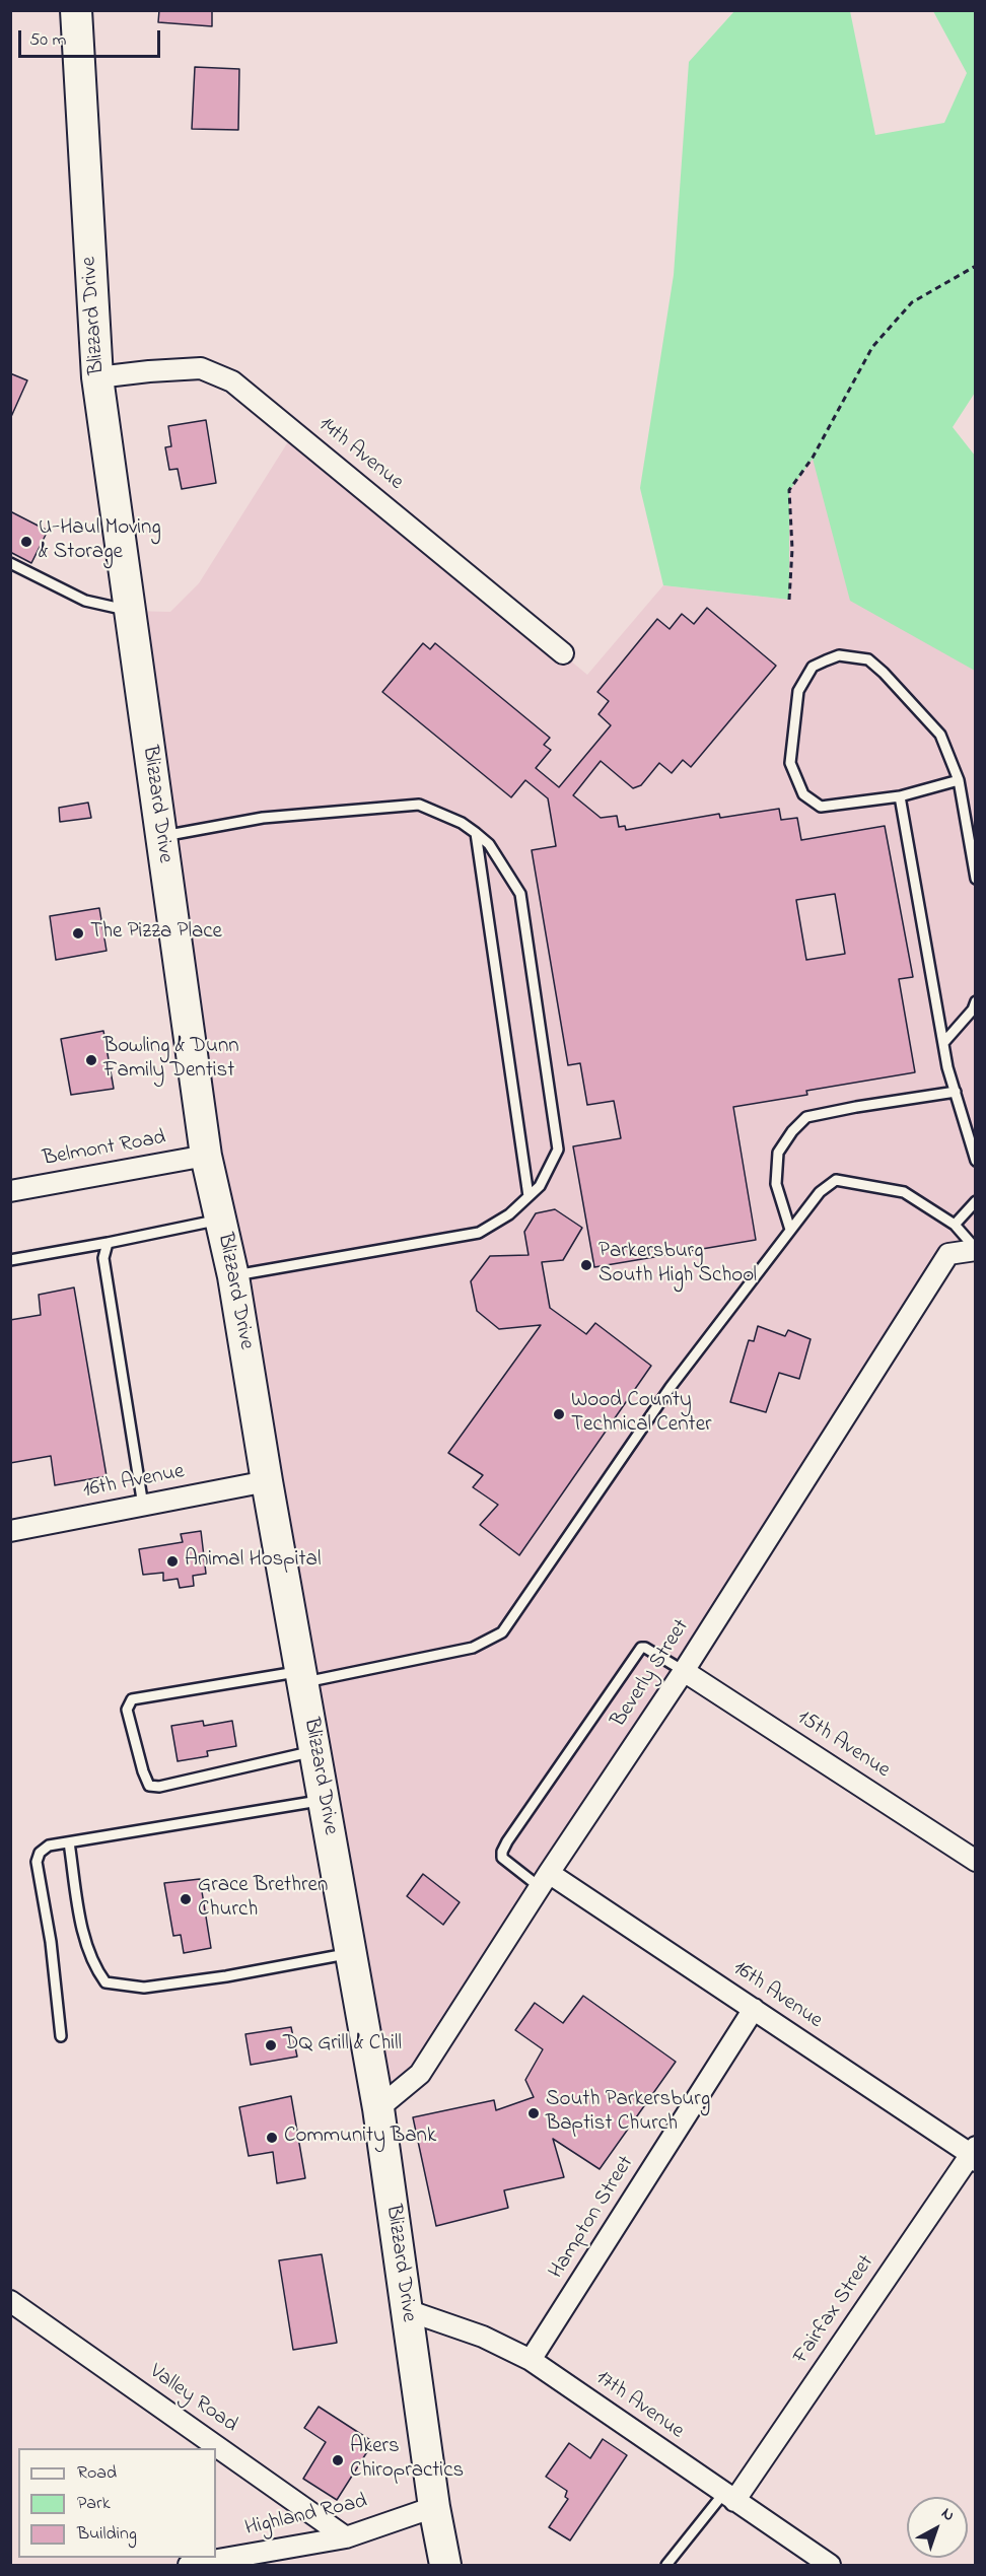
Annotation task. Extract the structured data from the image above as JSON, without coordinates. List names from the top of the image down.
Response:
{
  "streets": {
    "main road": ["Blizzard Drive"],
    "street": [
      "14th Avenue",
      "Belmont Road",
      "16th Avenue",
      "Beverly Street",
      "15th Avenue",
      "Hampton Street",
      "Fairfax Street",
      "Valley Road",
      "17th Avenue",
      "Highland Road"
    ]
  },
  "crossings": [
    ["Blizzard Drive", "14th Avenue"],
    ["Blizzard Drive", "Belmont Road"],
    ["Blizzard Drive", "16th Avenue"],
    ["Blizzard Drive", "Beverly Street"],
    ["Blizzard Drive", "17th Avenue"],
    ["Blizzard Drive", "Highland Road"],
    ["16th Avenue", "Beverly Street"],
    ["16th Avenue", "Hampton Street"],
    ["16th Avenue", "Fairfax Street"],
    ["Beverly Street", "15th Avenue"],
    ["Hampton Street", "17th Avenue"],
    ["Fairfax Street", "17th Avenue"],
    ["Valley Road", "Highland Road"]
  ],
  "places": [
    "U-Haul Moving & Storage",
    "The Pizza Place",
    "Bowling & Dunn Family Dentist",
    "Parkersburg South High School",
    "Wood County Technical Center",
    "Animal Hospital",
    "Grace Brethren Church",
    "DQ Grill & Chill",
    "South Parkersburg Baptist Church",
    "Community Bank",
    "Akers Chiropractics"
  ],
  "legend": ["Road", "Park", "Building"],
  "scale_bar": "50 m",
  "north": "top right"
}
